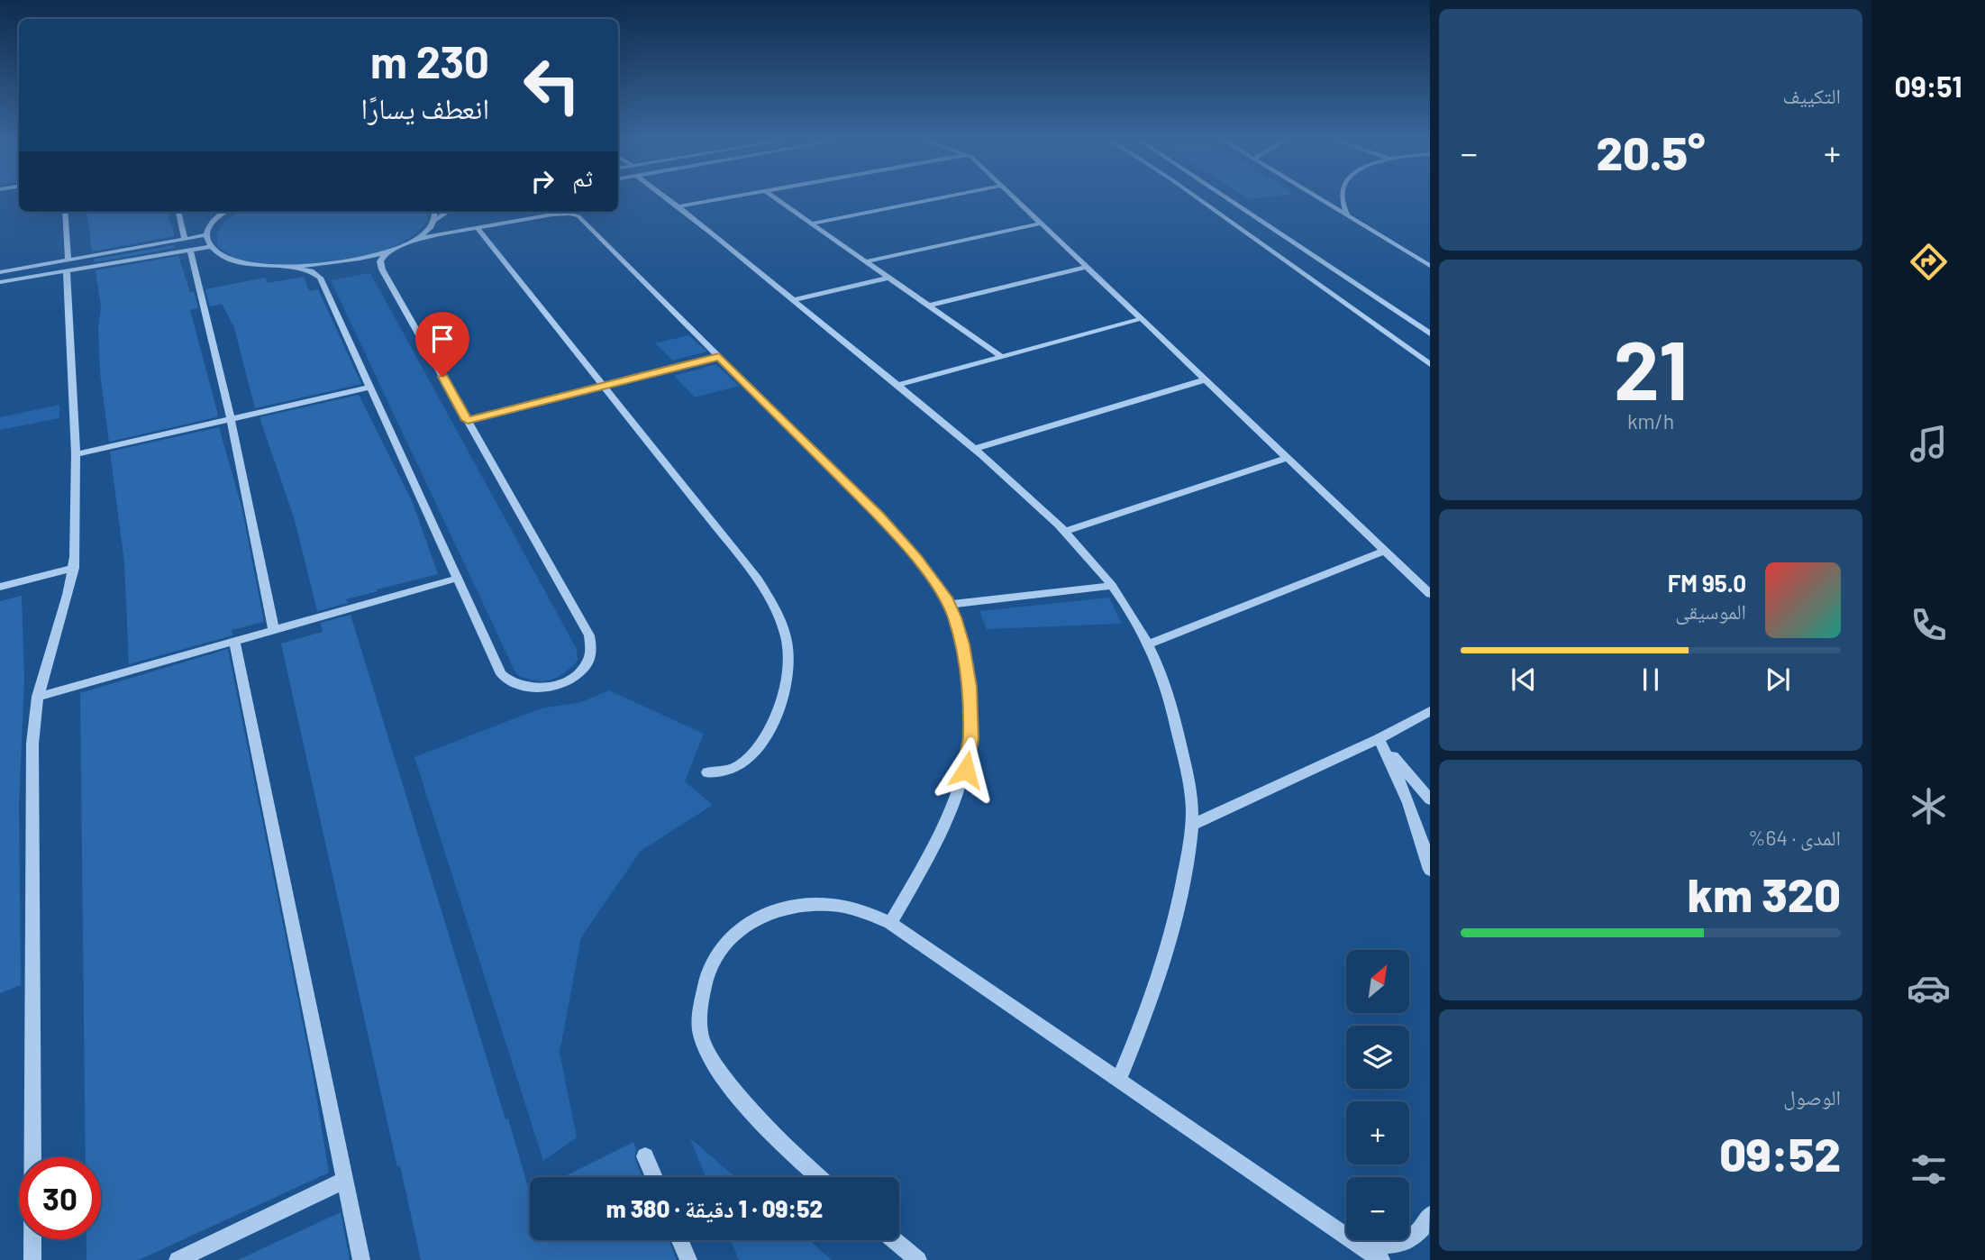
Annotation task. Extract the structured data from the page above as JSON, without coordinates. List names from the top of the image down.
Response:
{
  "north": "top right",
  "page": {
    "tabs": "09:51",
    "tile": [
      "التكييف",
      ["21", "km/h"],
      ["المدى · 64%", "320 km"],
      ["الوصول", "09:52"]
    ],
    "turn": ["230 m", "انعطف يسارًا"],
    "heat": ["−", "20.5°", "+"],
    "then": "ثم",
    "song": ["95.0 FM", "الموسيقى"],
    "map_buttons": ["+", "−"],
    "limit": "30",
    "trip": "09:52 · 1 دقيقة · 380 m"
  }
}
